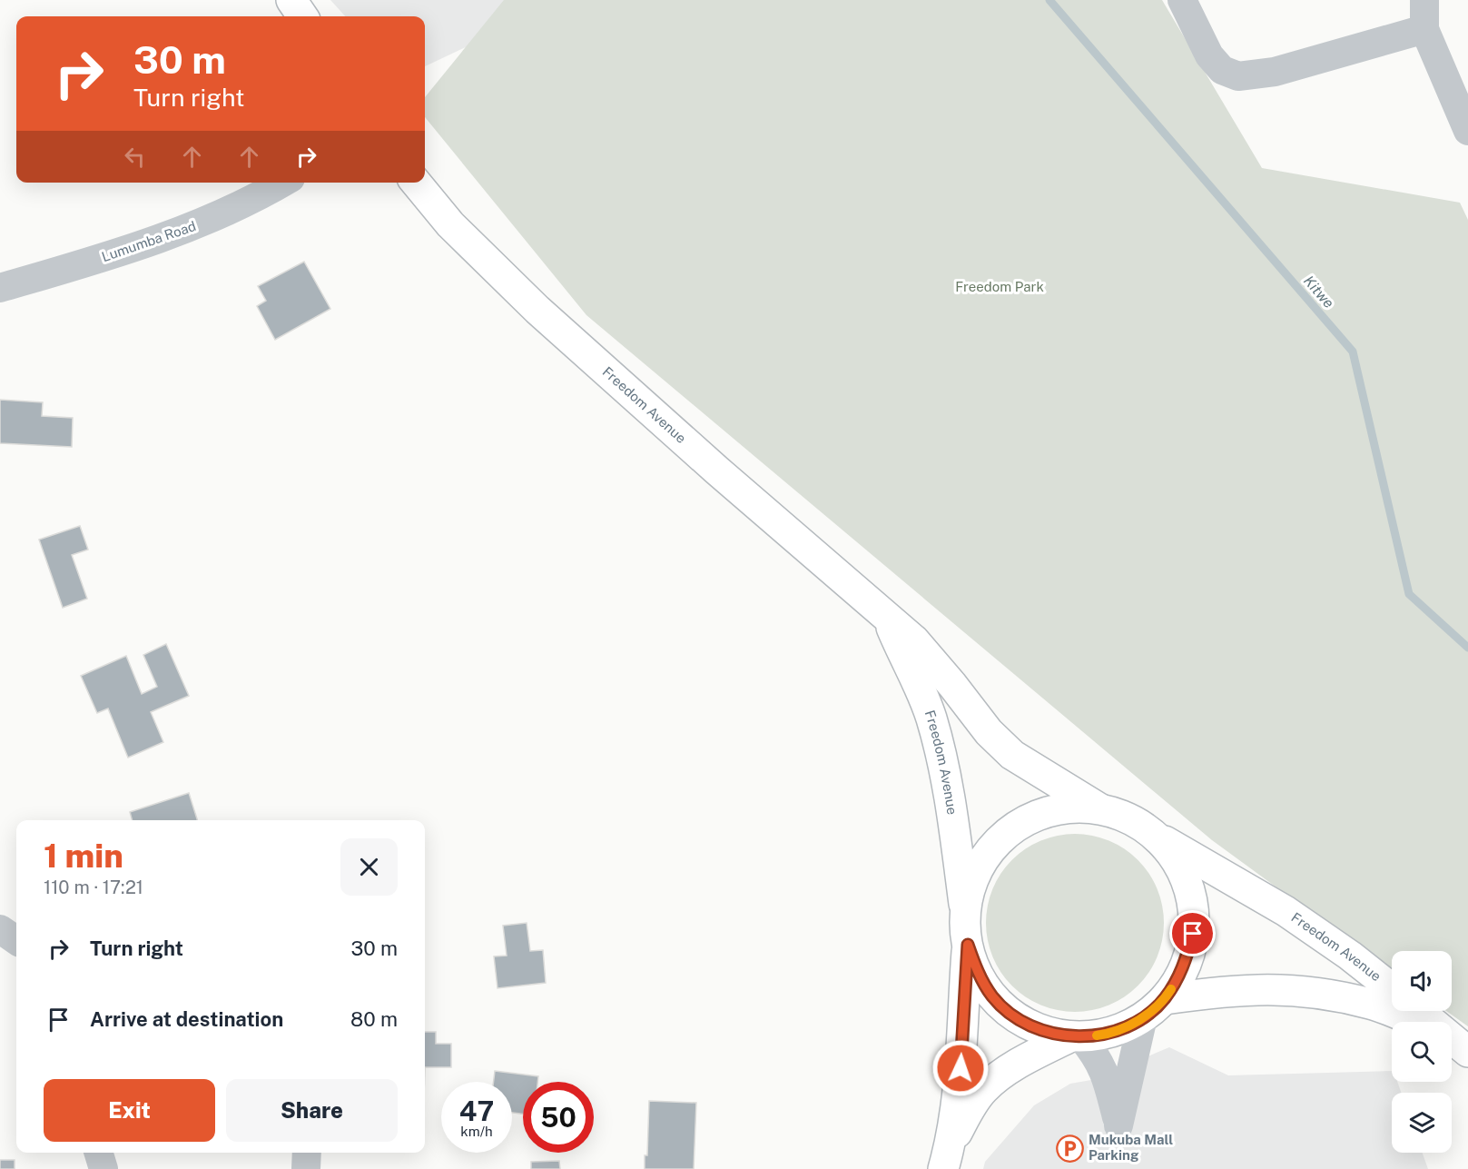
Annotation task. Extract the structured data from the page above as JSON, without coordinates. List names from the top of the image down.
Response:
{
  "streets": {
    "main road": ["Freedom Avenue"],
    "street": ["Lumumba Road"]
  },
  "water": ["Kitwe"],
  "parks": ["Freedom Park"],
  "places": {
    "parking": ["Mukuba Mall Parking"]
  },
  "page": {
    "turn": ["30 m", "Turn right"],
    "heading": ["1 min", "110 m · 17:21"],
    "list": [
      {
        "name": "Turn right",
        "value": "30 m"
      },
      {
        "name": "Arrive at destination",
        "value": "80 m"
      }
    ],
    "buttons": ["Exit", "Share"],
    "speed": "47 km/h",
    "limit": "50"
  }
}
